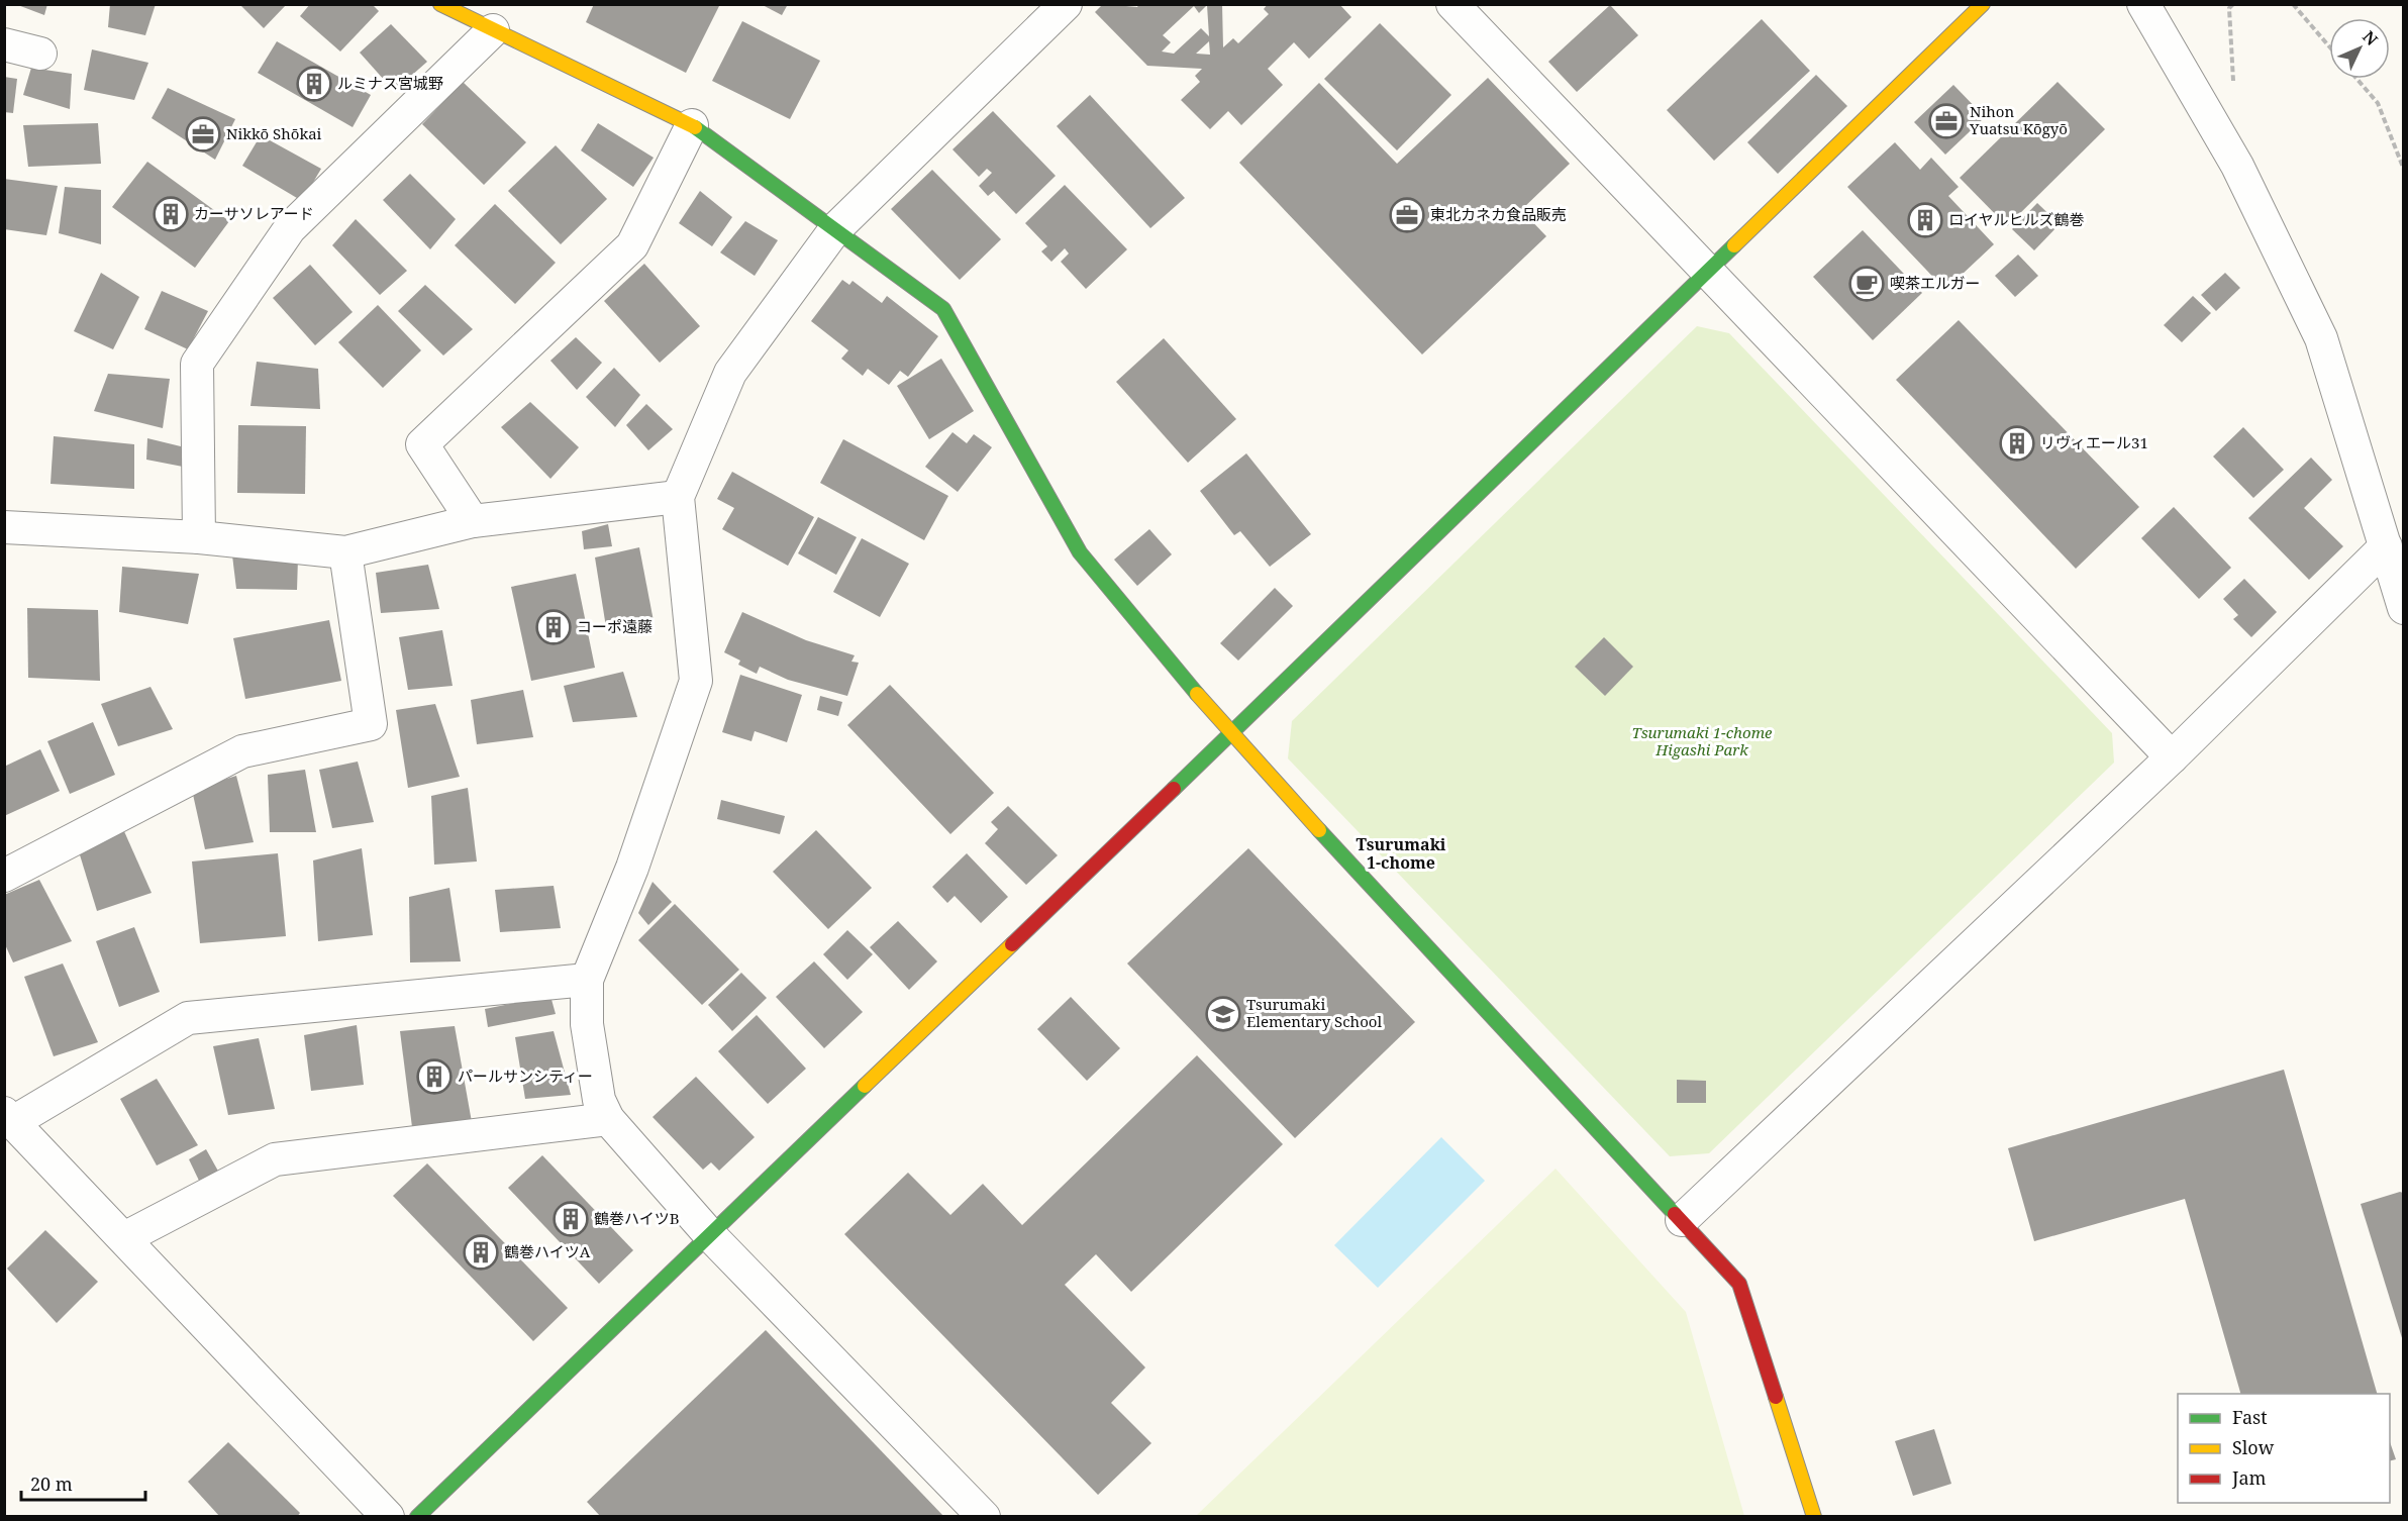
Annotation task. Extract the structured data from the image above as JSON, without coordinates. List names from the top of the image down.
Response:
{
  "districts": ["Tsurumaki 1-chome"],
  "parks": ["Tsurumaki 1-chome Higashi Park"],
  "places": {
    "building": [
      "ルミナス宮城野",
      "カーサソレアード",
      "ロイヤルヒルズ鶴巻",
      "リヴィエール31",
      "コーポ遠藤",
      "パールサンシティー",
      "鶴巻ハイツB",
      "鶴巻ハイツA"
    ],
    "office": ["Nihon Yuatsu Kōgyō", "Nikkō Shōkai", "東北カネカ食品販売"],
    "cafe": ["喫茶エルガー"],
    "school or university": ["Tsurumaki Elementary School"]
  },
  "legend": ["Fast", "Slow", "Jam"],
  "scale_bar": "20 m",
  "north": "top right"
}
